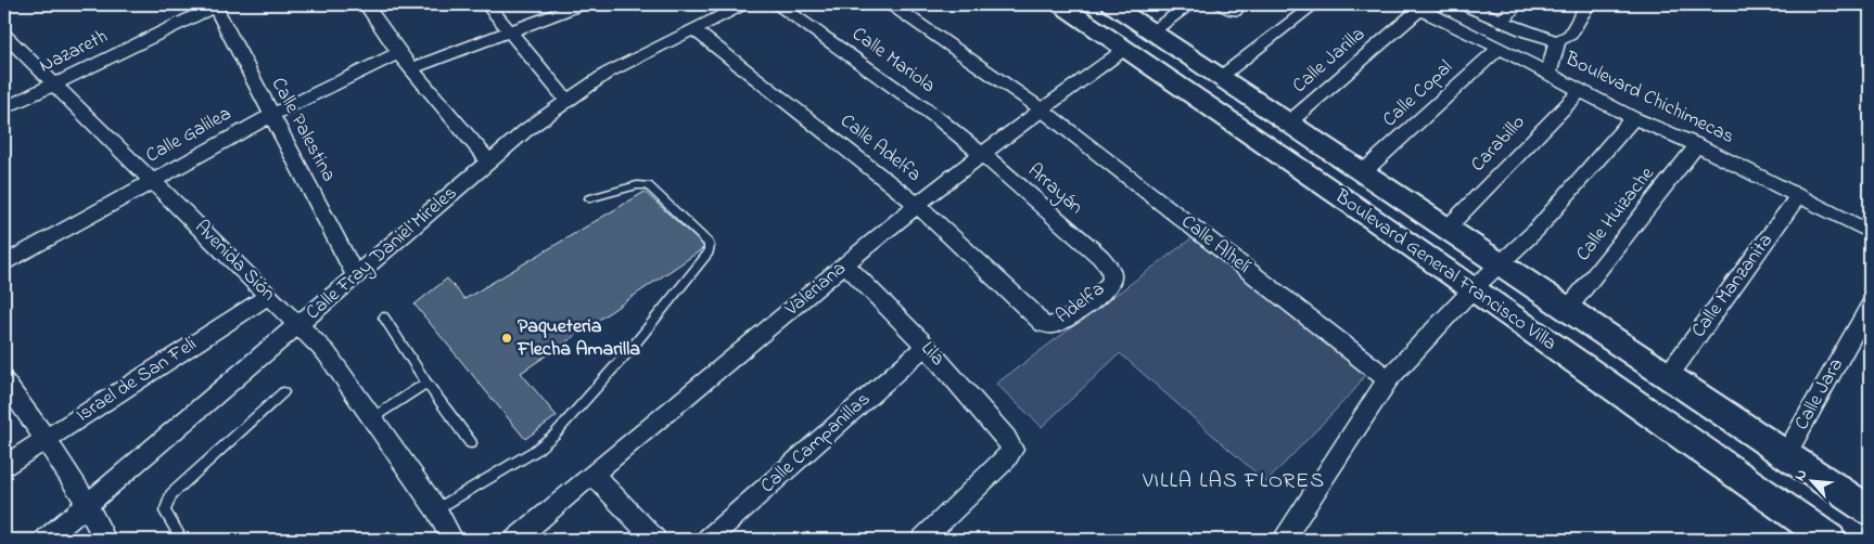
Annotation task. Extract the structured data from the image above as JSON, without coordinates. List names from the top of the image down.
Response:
{
  "streets": {
    "main road": ["Boulevard General Francisco Villa"],
    "street": [
      "Nazareth",
      "Calle Mariola",
      "Calle Jarilla",
      "Calle Copal",
      "Boulevard Chichimecas",
      "Calle Palestina",
      "Calle Galilea",
      "Carabillo",
      "Calle Adelfa",
      "Arrayán",
      "Calle Huizache",
      "Calle Alhelí",
      "Calle Fray Daniel Mireles",
      "Avenida Sión",
      "Calle Manzanita",
      "Valeriana",
      "Adelfa",
      "Lila",
      "Israel de San Feli",
      "Calle Jara",
      "Calle Campanillas"
    ]
  },
  "crossings": [
    ["Nazareth", "Calle Palestina"],
    ["Nazareth", "Avenida Sión"],
    ["Calle Mariola", "Arrayán"],
    ["Calle Mariola", "Valeriana"],
    ["Calle Jarilla", "Boulevard Chichimecas"],
    ["Calle Jarilla", "Boulevard General Francisco Villa"],
    ["Calle Copal", "Boulevard Chichimecas"],
    ["Calle Copal", "Boulevard General Francisco Villa"],
    ["Boulevard Chichimecas", "Carabillo"],
    ["Boulevard Chichimecas", "Calle Huizache"],
    ["Boulevard Chichimecas", "Calle Manzanita"],
    ["Calle Palestina", "Calle Galilea"],
    ["Calle Palestina", "Calle Fray Daniel Mireles"],
    ["Calle Galilea", "Avenida Sión"],
    ["Carabillo", "Boulevard General Francisco Villa"],
    ["Calle Adelfa", "Calle Fray Daniel Mireles"],
    ["Calle Adelfa", "Valeriana"],
    ["Calle Adelfa", "Adelfa"],
    ["Arrayán", "Valeriana"],
    ["Arrayán", "Adelfa"],
    ["Calle Huizache", "Boulevard General Francisco Villa"],
    ["Calle Alhelí", "Valeriana"],
    ["Calle Fray Daniel Mireles", "Avenida Sión"],
    ["Avenida Sión", "Israel de San Feli"],
    ["Boulevard General Francisco Villa", "Calle Manzanita"],
    ["Boulevard General Francisco Villa", "Valeriana"],
    ["Boulevard General Francisco Villa", "Calle Jara"],
    ["Valeriana", "Lila"],
    ["Lila", "Calle Campanillas"]
  ],
  "districts": ["VILLA LAS FLORES"],
  "places": ["Paqueteria Flecha Amarilla"],
  "north": "top left"
}
